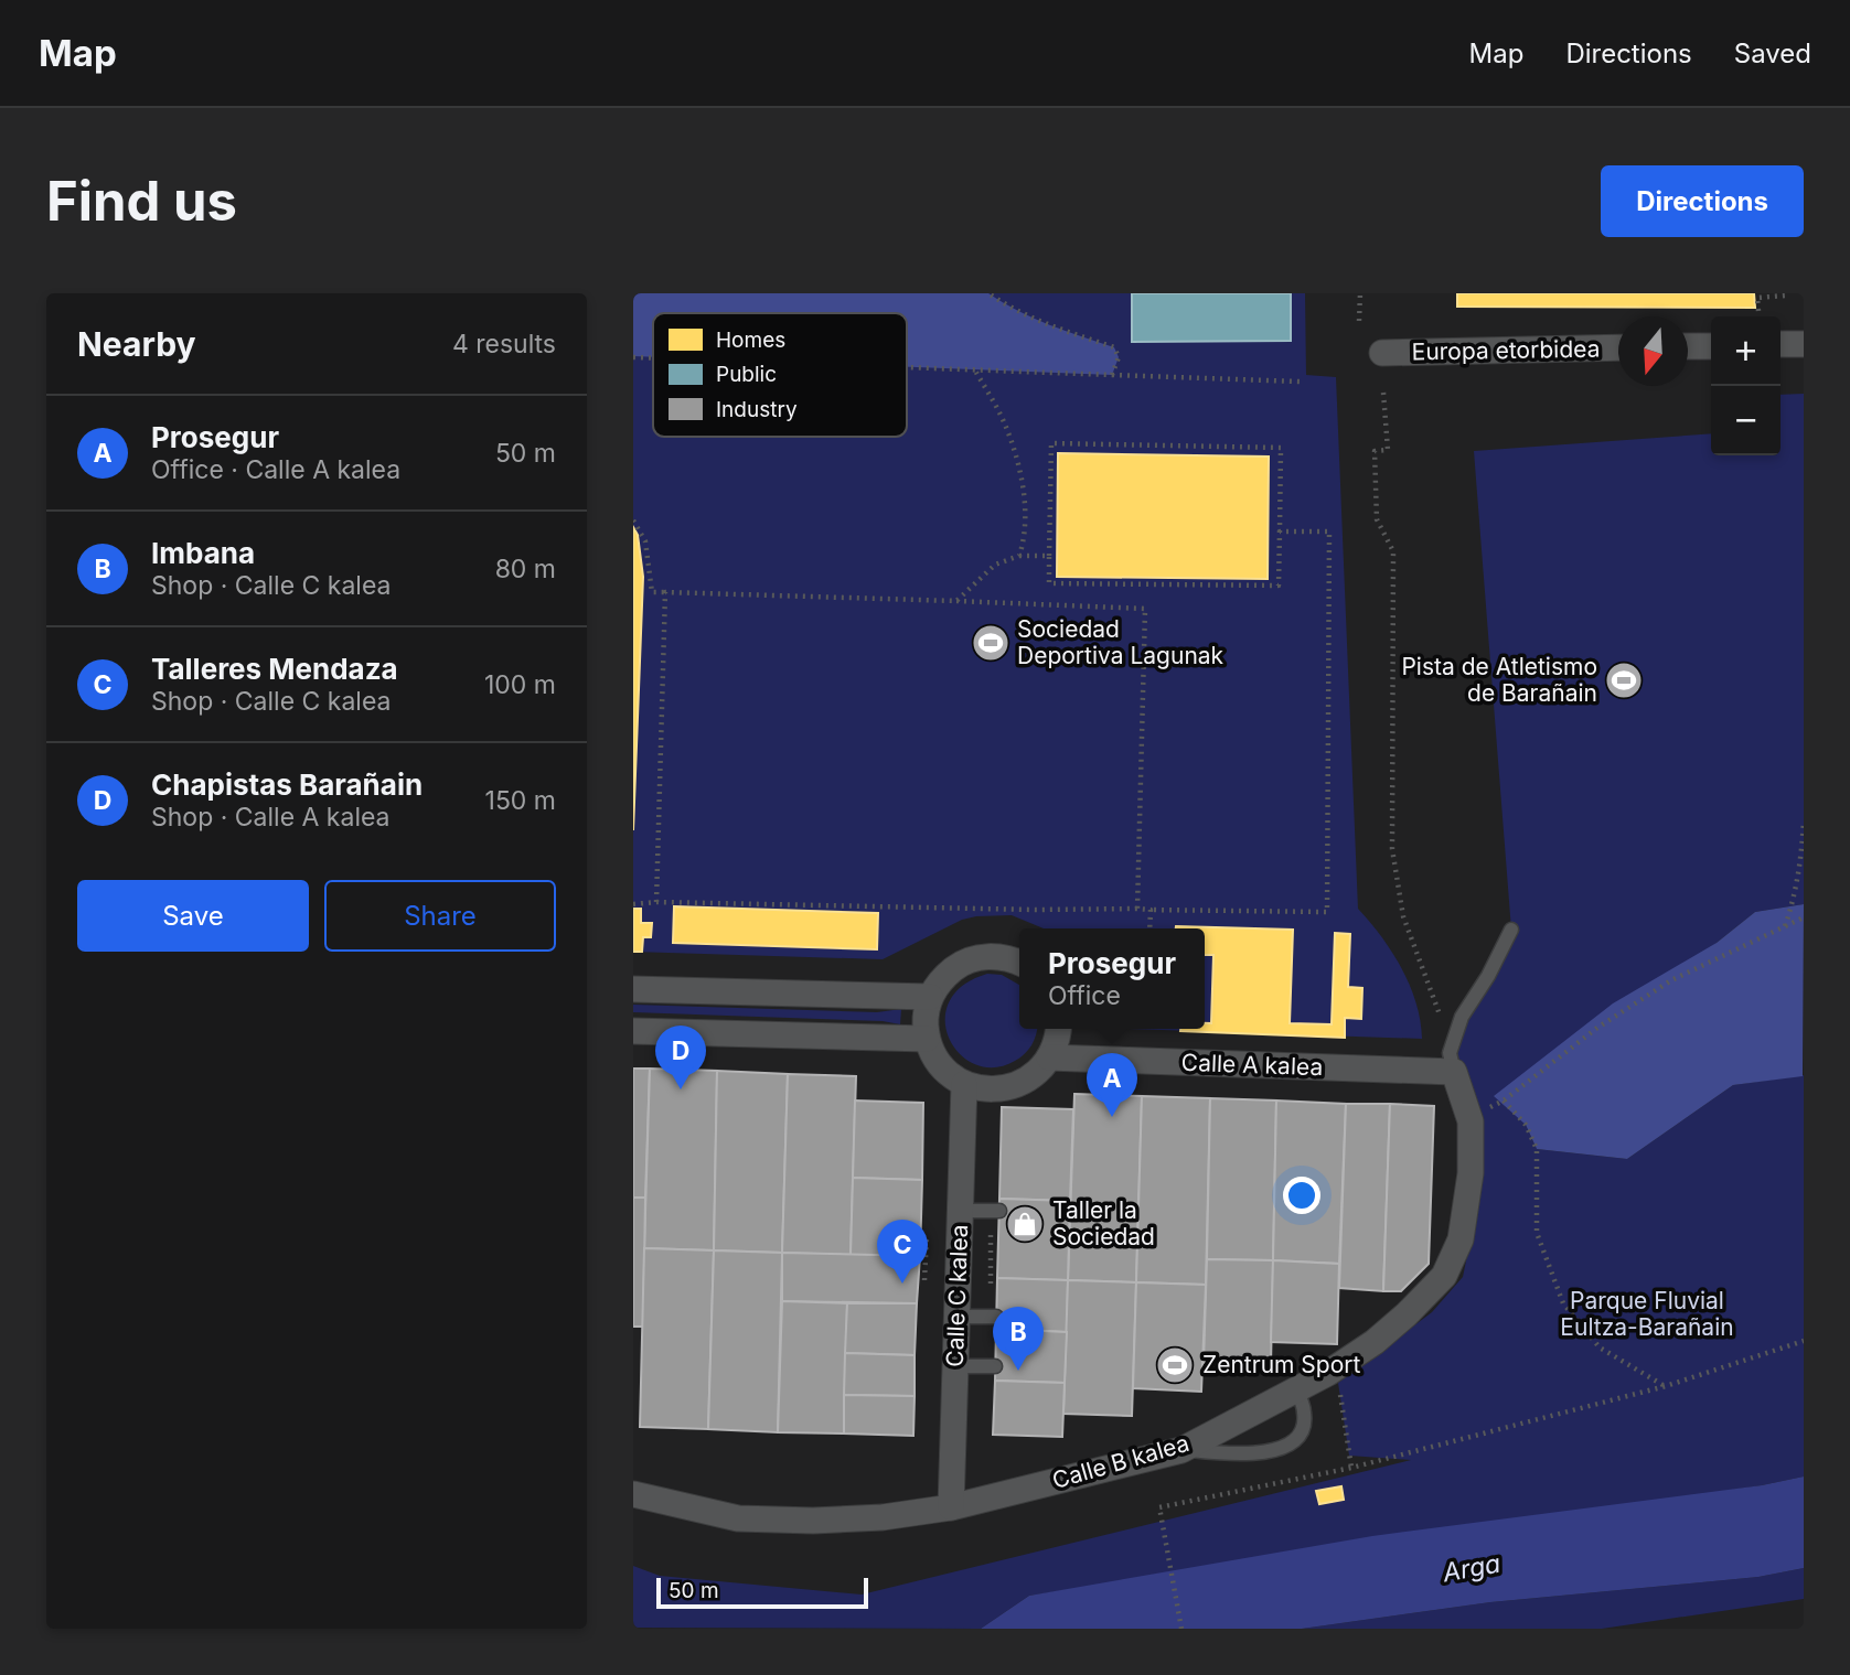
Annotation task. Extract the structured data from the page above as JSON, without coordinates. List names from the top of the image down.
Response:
{
  "streets": {
    "street": [
      "Europa etorbidea",
      "Calle A kalea",
      "Calle C kalea",
      "Calle B kalea"
    ]
  },
  "crossings": [
    ["Calle A kalea", "Calle B kalea"],
    ["Calle C kalea", "Calle B kalea"]
  ],
  "water": ["Arga"],
  "parks": ["Parque Fluvial Eultza-Barañain"],
  "places": {
    "sports": ["Sociedad Deportiva Lagunak", "Pista de Atletismo de Barañain", "Zentrum Sport"],
    "shop": ["Taller la Sociedad"]
  },
  "legend": ["Homes", "Public", "Industry"],
  "scale_bar": "50 m",
  "north": "bottom",
  "page": {
    "header": "Map",
    "nav": ["Map", "Directions", "Saved"],
    "buttons": [
      "Directions",
      ["Save", "Share"]
    ],
    "title": "Find us",
    "heading": ["Nearby", "4 results"],
    "map_buttons": ["+", "−"],
    "list": [
      {
        "mark": "A",
        "name": "Prosegur",
        "note": "Office · Calle A kalea",
        "value": "50 m"
      },
      {
        "mark": "B",
        "name": "Imbana",
        "note": "Shop · Calle C kalea",
        "value": "80 m"
      },
      {
        "mark": "C",
        "name": "Talleres Mendaza",
        "note": "Shop · Calle C kalea",
        "value": "100 m"
      },
      {
        "mark": "D",
        "name": "Chapistas Barañain",
        "note": "Shop · Calle A kalea",
        "value": "150 m"
      }
    ],
    "popup": ["Prosegur", "Office"],
    "pins": [
      "D",
      "A",
      "C",
      "B"
    ],
    "scale": "50 m"
  }
}
